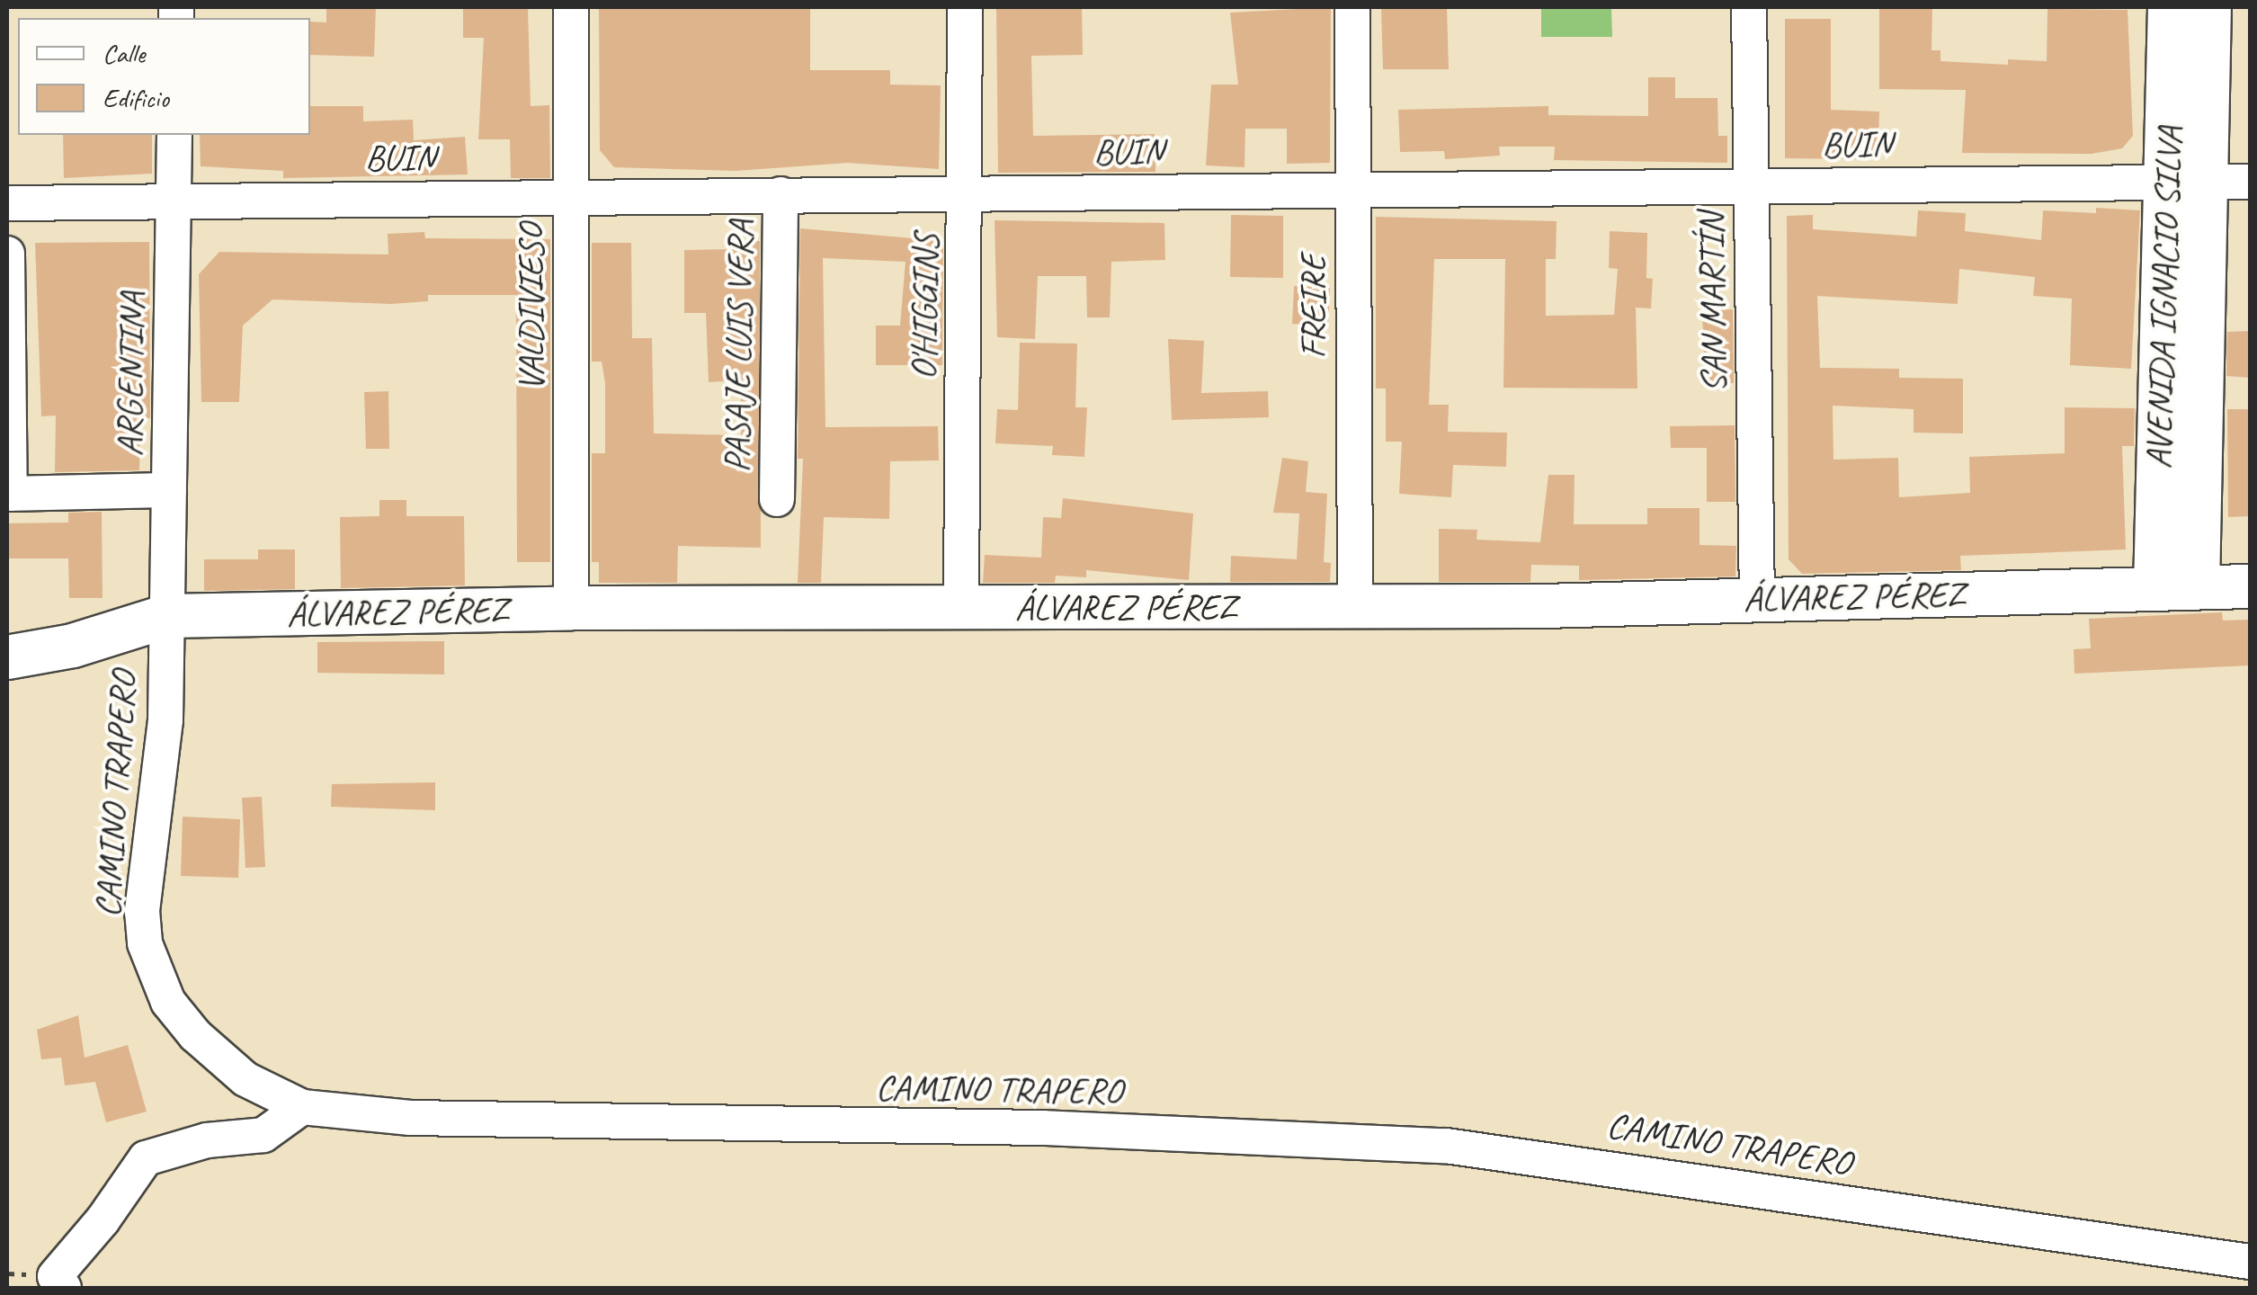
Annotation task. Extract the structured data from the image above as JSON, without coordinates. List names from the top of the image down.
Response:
{
  "streets": {
    "main road": ["AVENIDA IGNACIO SILVA", "ÁLVAREZ PÉREZ"],
    "street": [
      "BUIN",
      "SAN MARTÍN",
      "O'HIGGINS",
      "FREIRE",
      "VALDIVIESO",
      "PASAJE LUIS VERA",
      "ARGENTINA",
      "CAMINO TRAPERO"
    ]
  },
  "crossings": [
    ["BUIN", "AVENIDA IGNACIO SILVA"],
    ["BUIN", "SAN MARTÍN"],
    ["BUIN", "O'HIGGINS"],
    ["BUIN", "FREIRE"],
    ["BUIN", "VALDIVIESO"],
    ["BUIN", "PASAJE LUIS VERA"],
    ["BUIN", "ARGENTINA"],
    ["AVENIDA IGNACIO SILVA", "ÁLVAREZ PÉREZ"],
    ["SAN MARTÍN", "ÁLVAREZ PÉREZ"],
    ["O'HIGGINS", "ÁLVAREZ PÉREZ"],
    ["FREIRE", "ÁLVAREZ PÉREZ"],
    ["VALDIVIESO", "ÁLVAREZ PÉREZ"],
    ["ARGENTINA", "ÁLVAREZ PÉREZ"],
    ["ARGENTINA", "CAMINO TRAPERO"],
    ["ÁLVAREZ PÉREZ", "CAMINO TRAPERO"]
  ],
  "legend": ["Calle", "Edificio"]
}
